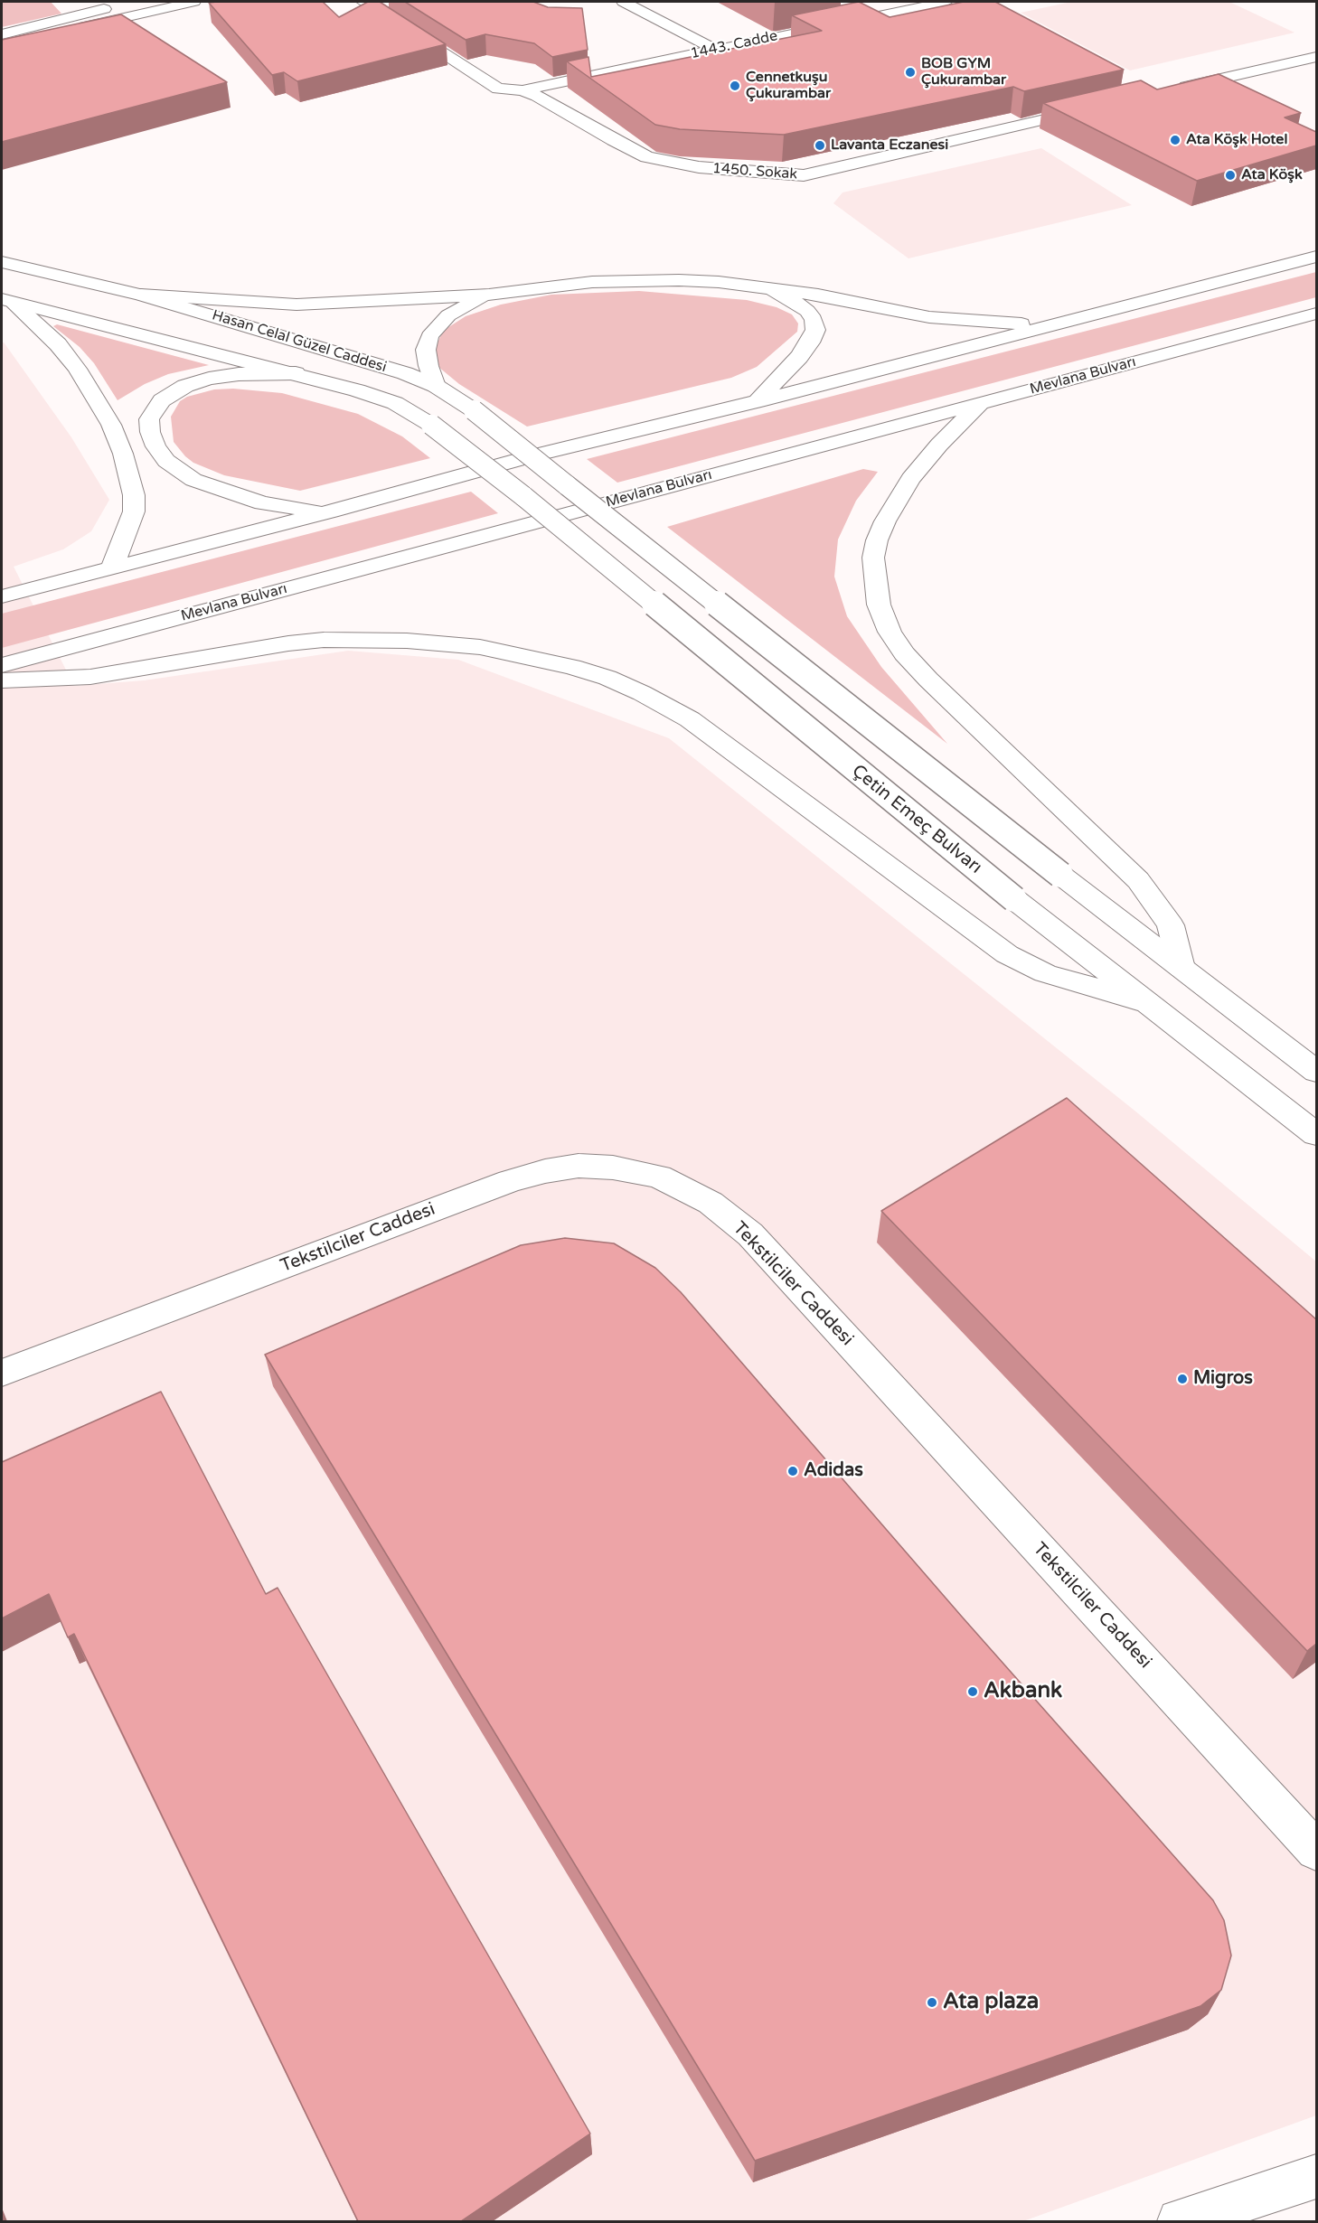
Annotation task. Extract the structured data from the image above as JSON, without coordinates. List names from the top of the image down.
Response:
{
  "streets": {
    "main road": [
      "1443. Cadde",
      "1450. Sokak",
      "Hasan Celal Güzel Caddesi",
      "Mevlana Bulvarı",
      "Çetin Emeç Bulvarı",
      "Tekstilciler Caddesi"
    ]
  },
  "crossings": [
    ["1443. Cadde", "1450. Sokak"],
    ["Hasan Celal Güzel Caddesi", "Çetin Emeç Bulvarı"]
  ],
  "places": [
    "BOB GYM Çukurambar",
    "Cennetkuşu Çukurambar",
    "Ata Köşk Hotel",
    "Lavanta Eczanesi",
    "Ata Köşk",
    "Migros",
    "Adidas",
    "Akbank",
    "Ata plaza"
  ]
}
